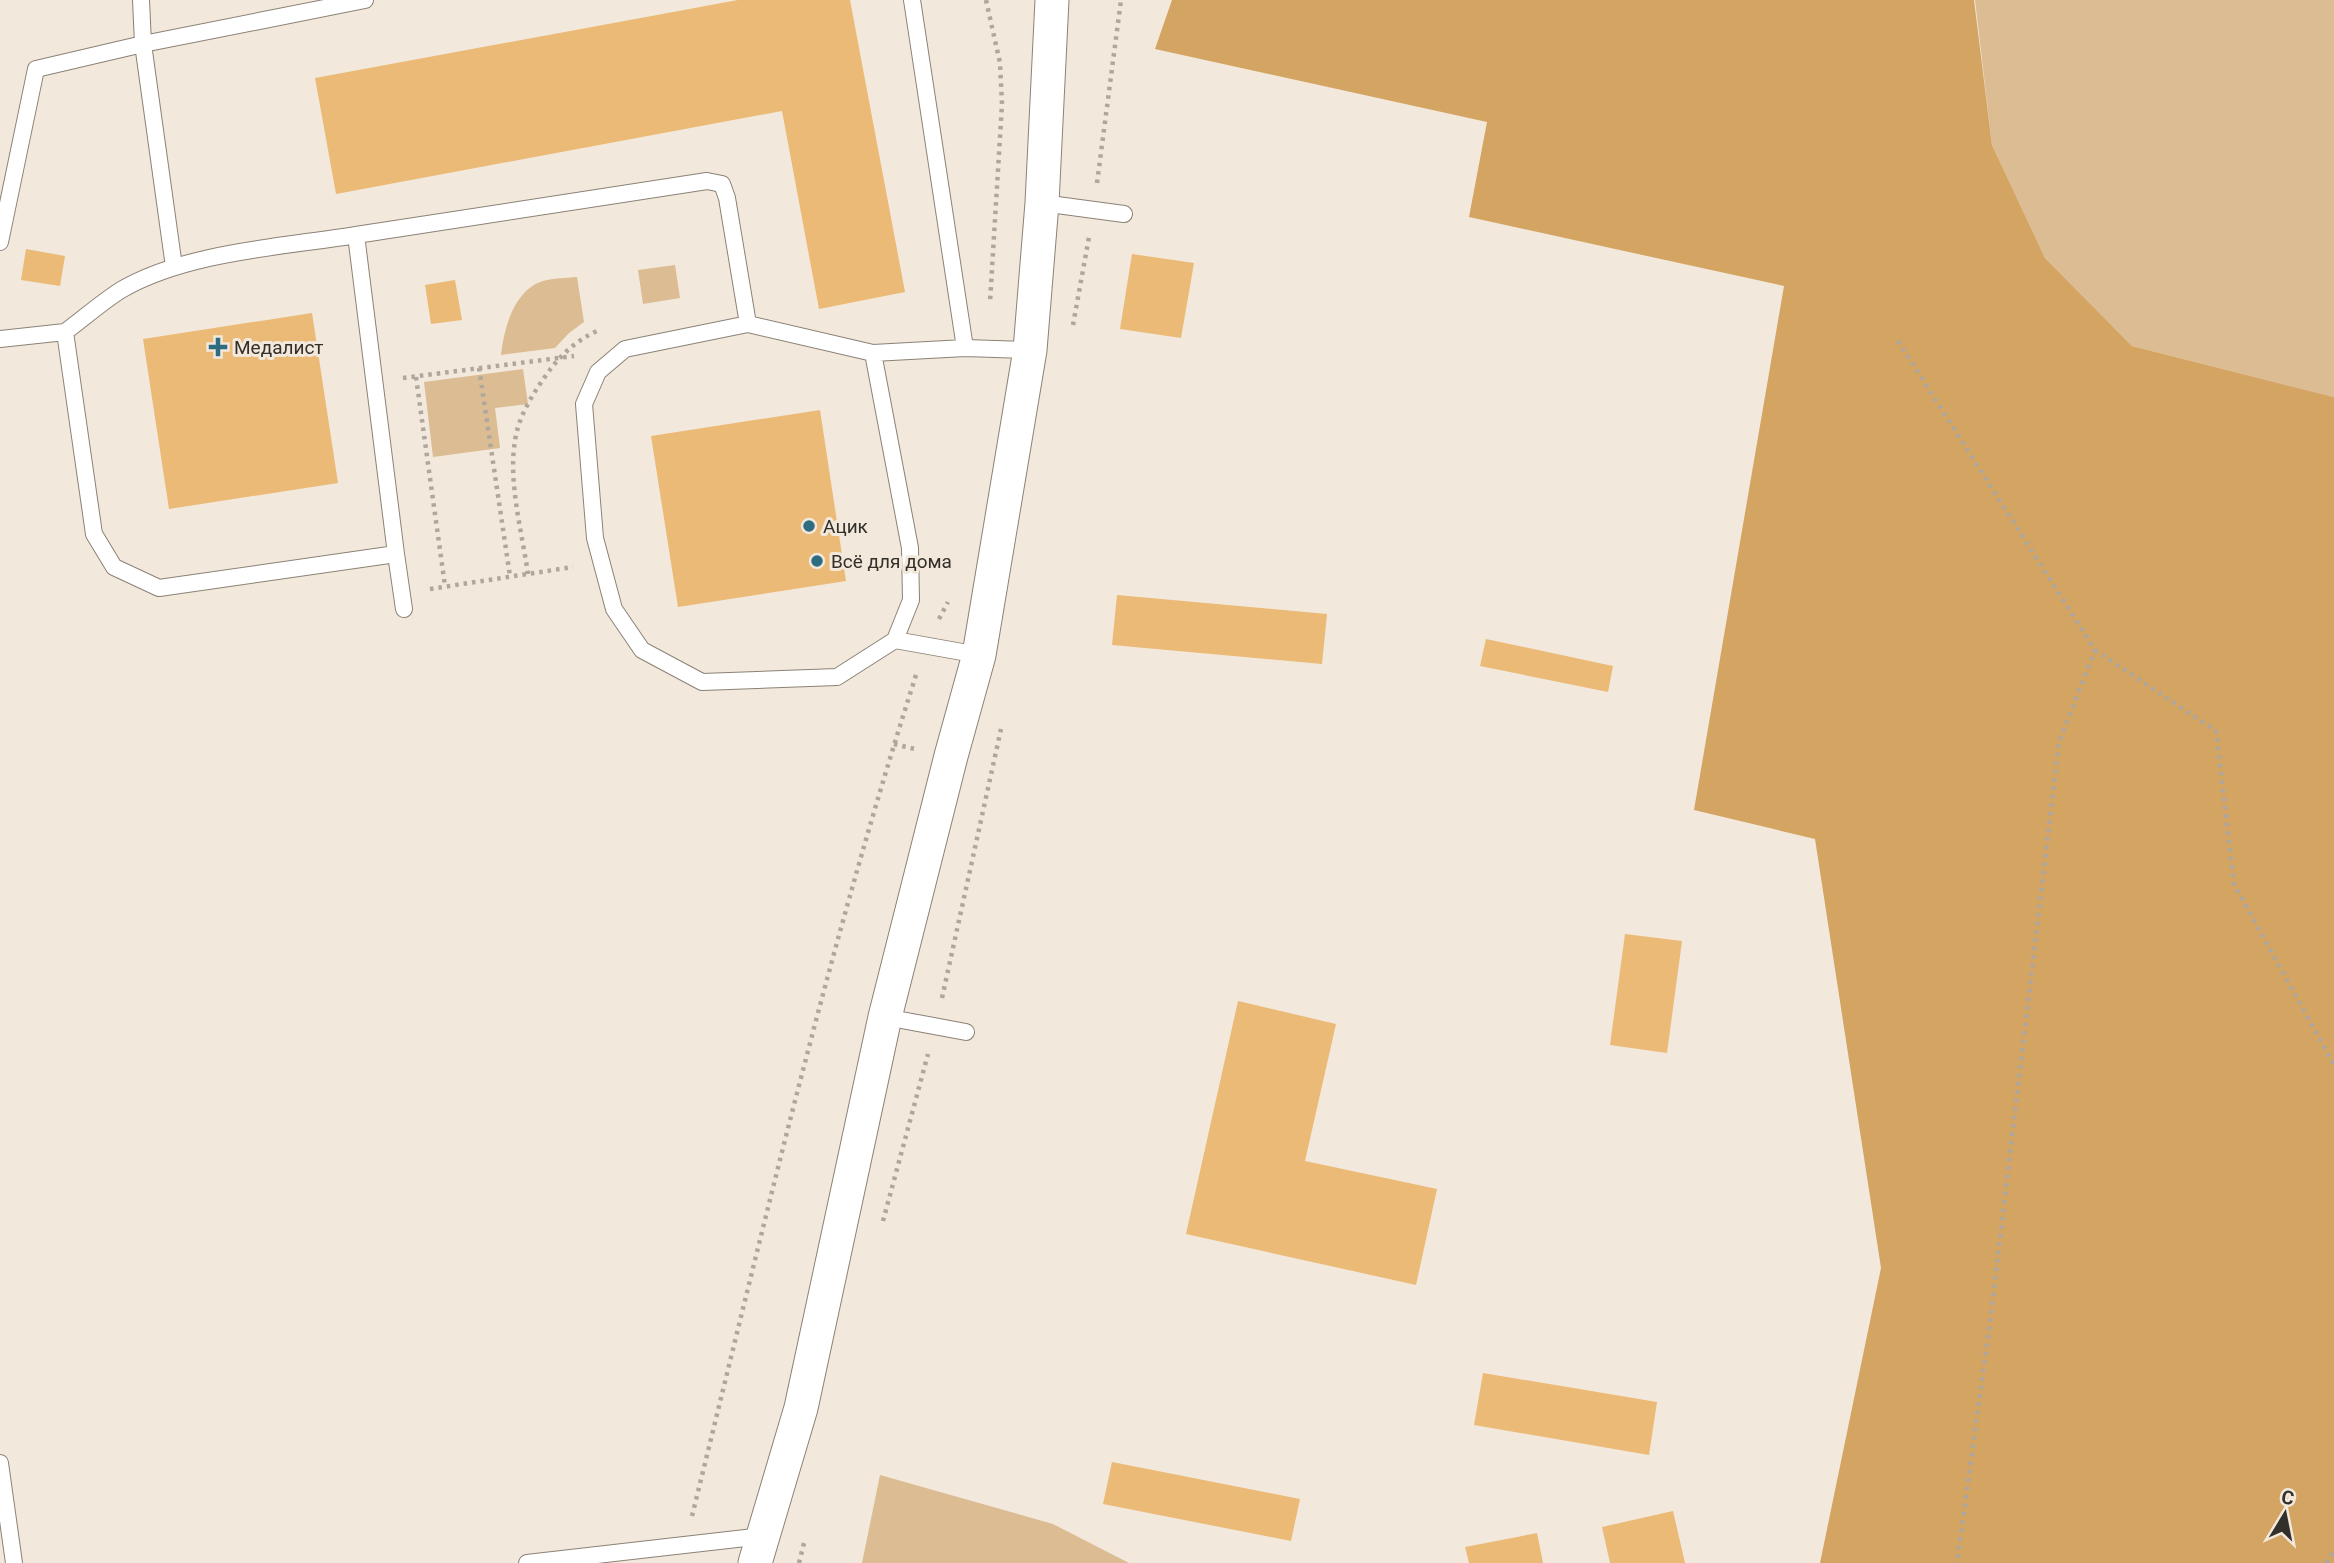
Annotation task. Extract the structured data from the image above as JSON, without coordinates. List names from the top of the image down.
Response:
{
  "places": {
    "health": ["Медалист"],
    "other": ["Ацик", "Всё для дома"]
  },
  "north": "top"
}
